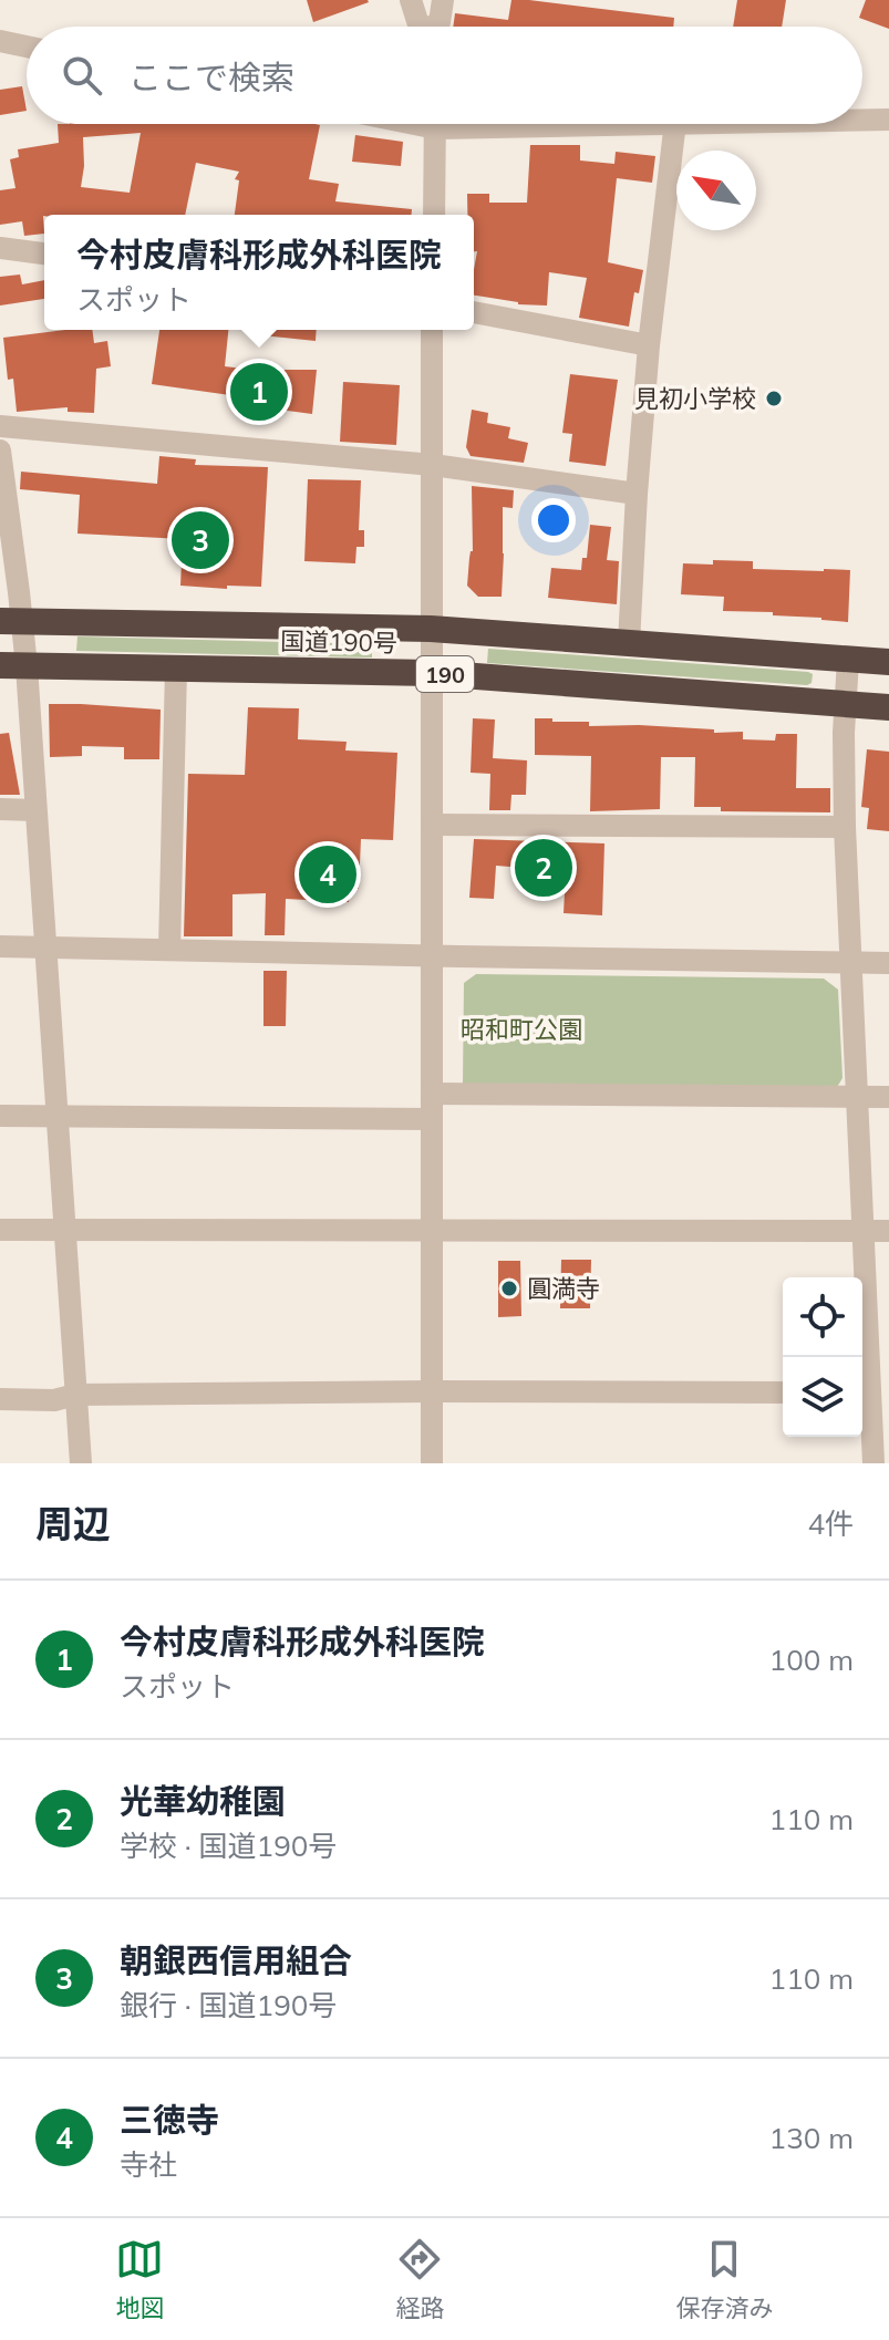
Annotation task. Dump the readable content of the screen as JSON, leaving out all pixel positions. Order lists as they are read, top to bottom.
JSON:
{
  "streets": {
    "highway": ["国道190号", "190"]
  },
  "parks": ["昭和町公園"],
  "places": ["見初小学校", "圓満寺"],
  "north": "top left",
  "page": {
    "search": "ここで検索",
    "popup": ["今村皮膚科形成外科医院", "スポット"],
    "pins": [
      "1",
      "3",
      "2",
      "4"
    ],
    "heading": ["周辺", "4件"],
    "list": [
      {
        "mark": "1",
        "name": "今村皮膚科形成外科医院",
        "note": "スポット",
        "value": "100 m"
      },
      {
        "mark": "2",
        "name": "光華幼稚園",
        "note": "学校 · 国道190号",
        "value": "110 m"
      },
      {
        "mark": "3",
        "name": "朝銀西信用組合",
        "note": "銀行 · 国道190号",
        "value": "110 m"
      },
      {
        "mark": "4",
        "name": "三徳寺",
        "note": "寺社",
        "value": "130 m"
      }
    ],
    "nav": ["地図", "経路", "保存済み"]
  }
}
